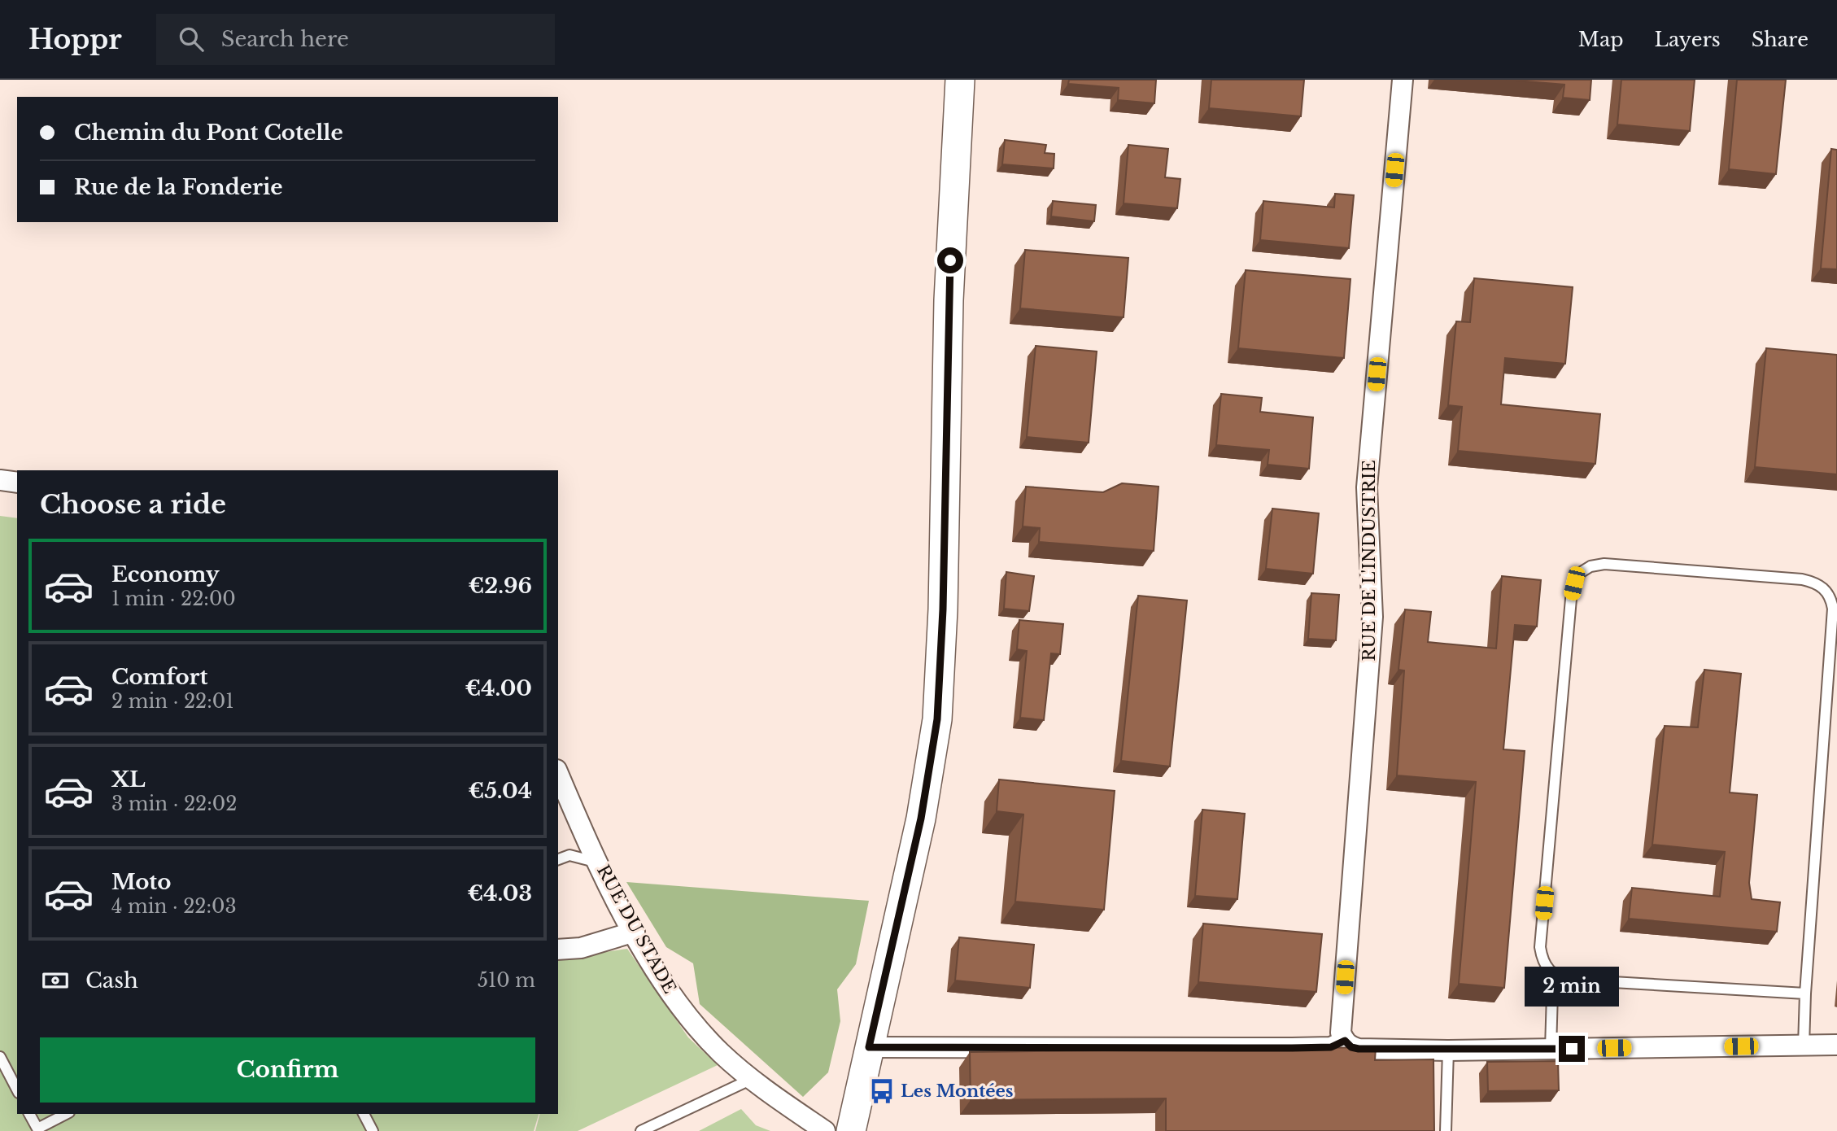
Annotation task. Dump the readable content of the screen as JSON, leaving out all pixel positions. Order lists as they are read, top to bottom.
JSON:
{
  "streets": {
    "street": ["RUE DE L'INDUSTRIE", "RUE DU STADE"]
  },
  "places": {
    "bus stop": ["Les Montées"]
  },
  "page": {
    "header": "Hoppr",
    "search": "Search here",
    "nav": ["Map", "Layers", "Share"],
    "banner": ["Chemin du Pont Cotelle", "Rue de la Fonderie"],
    "heading": "Choose a ride",
    "list": [
      {
        "name": "Economy",
        "note": "1 min · 22:00",
        "value": "€2.96"
      },
      {
        "name": "Comfort",
        "note": "2 min · 22:01",
        "value": "€4.00"
      },
      {
        "name": "XL",
        "note": "3 min · 22:02",
        "value": "€5.04"
      },
      {
        "name": "Moto",
        "note": "4 min · 22:03",
        "value": "€4.03"
      }
    ],
    "pay": ["Cash", "510 m"],
    "bubble": "2 min",
    "buttons": "Confirm"
  }
}
